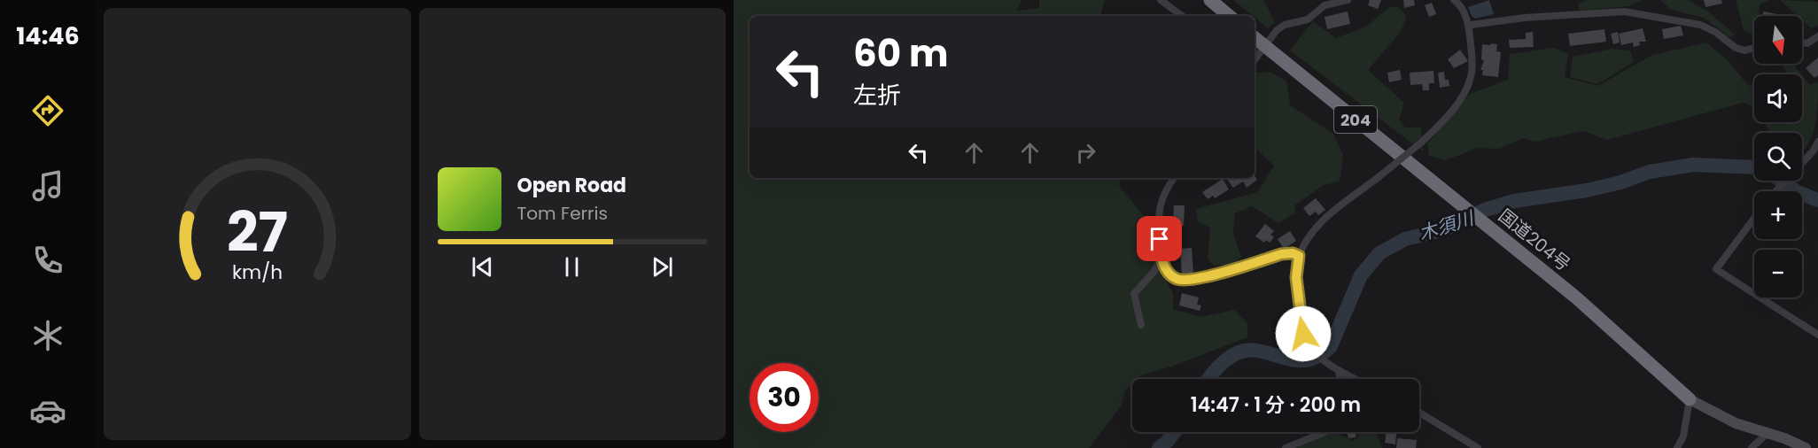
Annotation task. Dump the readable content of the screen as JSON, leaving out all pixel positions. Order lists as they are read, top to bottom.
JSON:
{
  "streets": {
    "highway": ["204", "国道204号"]
  },
  "water": ["木須川"],
  "north": "bottom",
  "page": {
    "tabs": "14:46",
    "map_buttons": ["+", "−"],
    "turn": ["60 m", "左折"],
    "song": ["Open Road", "Tom Ferris"],
    "limit": "30",
    "trip": "14:47 · 1 分 · 200 m",
    "gauge": ["27", "km/h"]
  }
}
